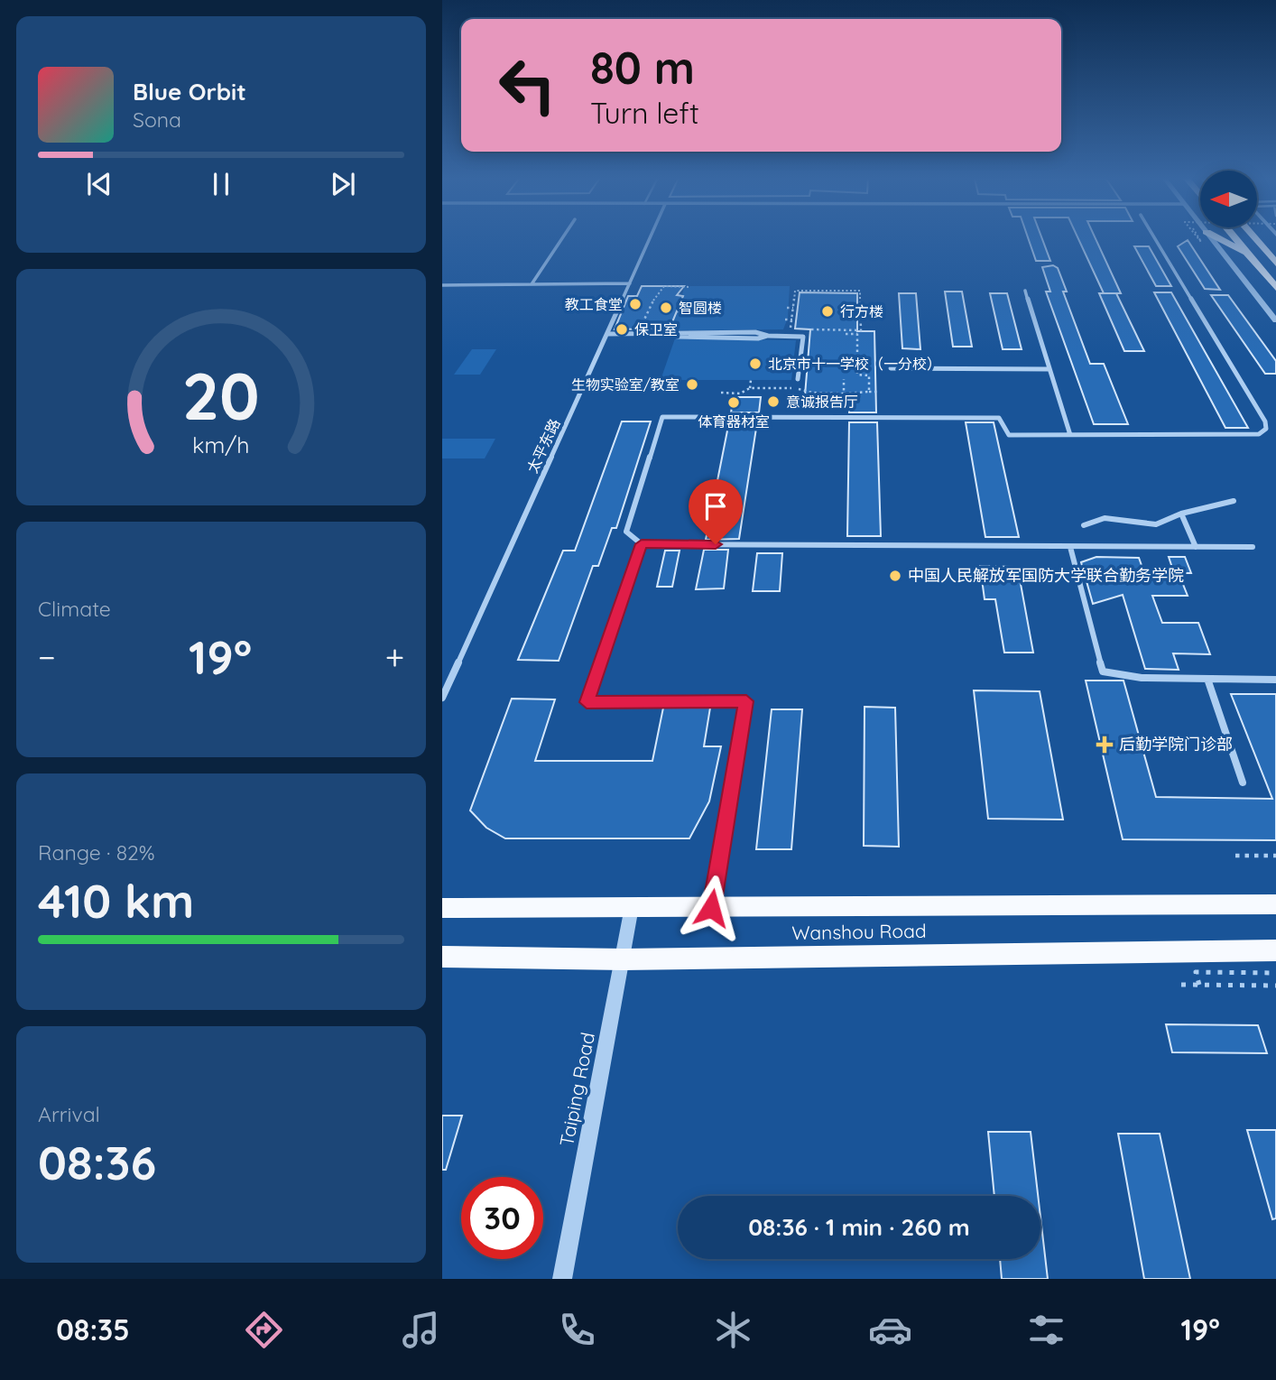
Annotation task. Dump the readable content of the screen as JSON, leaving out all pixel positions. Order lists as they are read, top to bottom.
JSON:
{
  "streets": {
    "main road": ["Wanshou Road"],
    "street": ["太平东路", "Taiping Road"]
  },
  "crossings": [
    ["Wanshou Road", "Taiping Road"]
  ],
  "places": {
    "other": [
      "教工食堂",
      "智圆楼",
      "行方楼",
      "保卫室",
      "北京市十一学校（一分校）",
      "生物实验室/教室",
      "意诚报告厅",
      "体育器材室",
      "中国人民解放军国防大学联合勤务学院"
    ],
    "health": ["后勤学院门诊部"]
  },
  "north": "left",
  "page": {
    "turn": ["80 m", "Turn left"],
    "song": ["Blue Orbit", "Sona"],
    "tile": [
      "Climate",
      ["Range · 82%", "410 km"],
      ["Arrival", "08:36"]
    ],
    "heat": ["−", "19°", "+"],
    "limit": "30",
    "trip": "08:36 · 1 min · 260 m",
    "tabs": ["08:35", "19°"],
    "gauge": ["20", "km/h"]
  }
}
